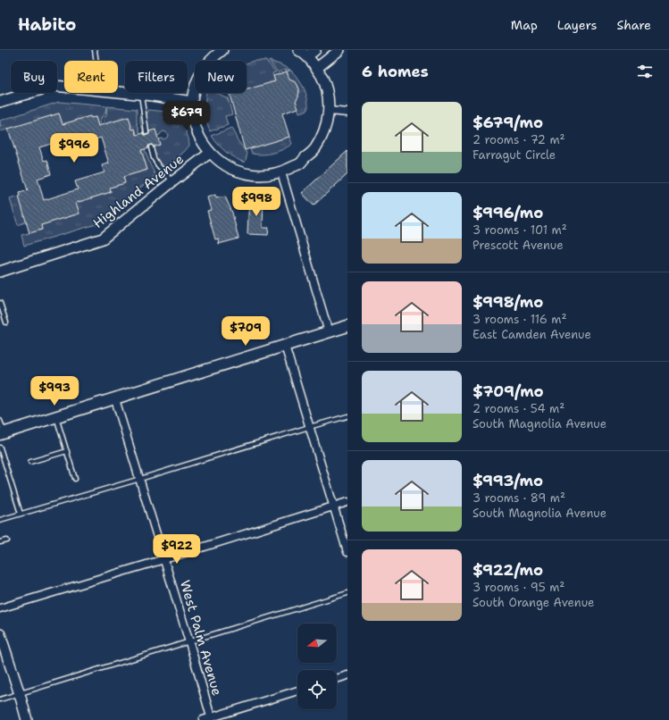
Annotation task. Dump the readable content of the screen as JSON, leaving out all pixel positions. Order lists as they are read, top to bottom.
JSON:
{
  "streets": {
    "street": ["Highland Avenue", "West Palm Avenue"]
  },
  "north": "left",
  "page": {
    "header": "Habito",
    "nav": ["Map", "Layers", "Share"],
    "heading": "6 homes",
    "chip": [
      "Buy",
      "Rent",
      "Filters",
      "New"
    ],
    "list": [
      {
        "name": "$679/mo",
        "note": "2 rooms · 72 m² · Farragut Circle"
      },
      {
        "name": "$996/mo",
        "note": "3 rooms · 101 m² · Prescott Avenue"
      },
      {
        "name": "$998/mo",
        "note": "3 rooms · 116 m² · East Camden Avenue"
      },
      {
        "name": "$709/mo",
        "note": "2 rooms · 54 m² · South Magnolia Avenue"
      },
      {
        "name": "$993/mo",
        "note": "3 rooms · 89 m² · South Magnolia Avenue"
      },
      {
        "name": "$922/mo",
        "note": "3 rooms · 95 m² · South Orange Avenue"
      }
    ],
    "price": [
      "$679",
      "$996",
      "$998",
      "$709",
      "$993",
      "$922"
    ]
  }
}
